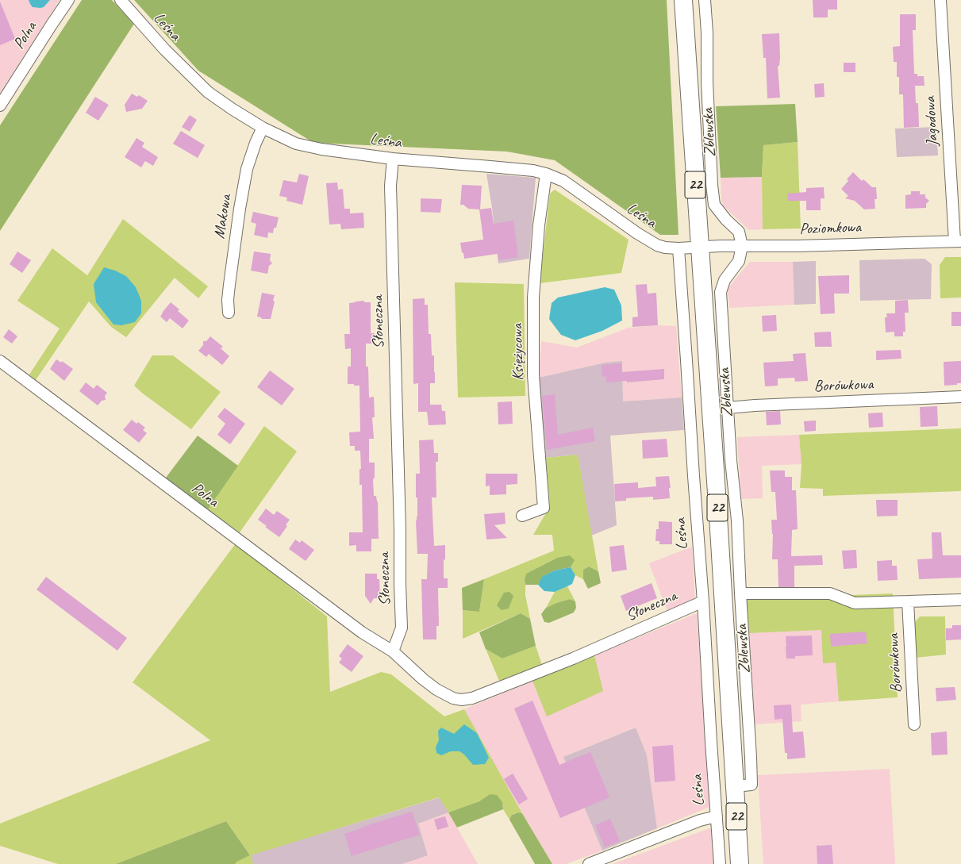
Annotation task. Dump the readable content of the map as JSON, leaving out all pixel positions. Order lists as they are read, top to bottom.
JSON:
{
  "streets": {
    "main road": ["Zblewska", "22"],
    "street": [
      "Leśna",
      "Polna",
      "Jagodowa",
      "Makowa",
      "Poziomkowa",
      "Słoneczna",
      "Księżycowa",
      "Borówkowa"
    ]
  },
  "crossings": [
    ["Leśna", "Zblewska"],
    ["Leśna", "Makowa"],
    ["Leśna", "Poziomkowa"],
    ["Leśna", "Słoneczna"],
    ["Leśna", "Księżycowa"],
    ["Polna", "Słoneczna"],
    ["Jagodowa", "Poziomkowa"],
    ["Zblewska", "Poziomkowa"],
    ["Zblewska", "Borówkowa"]
  ]
}
